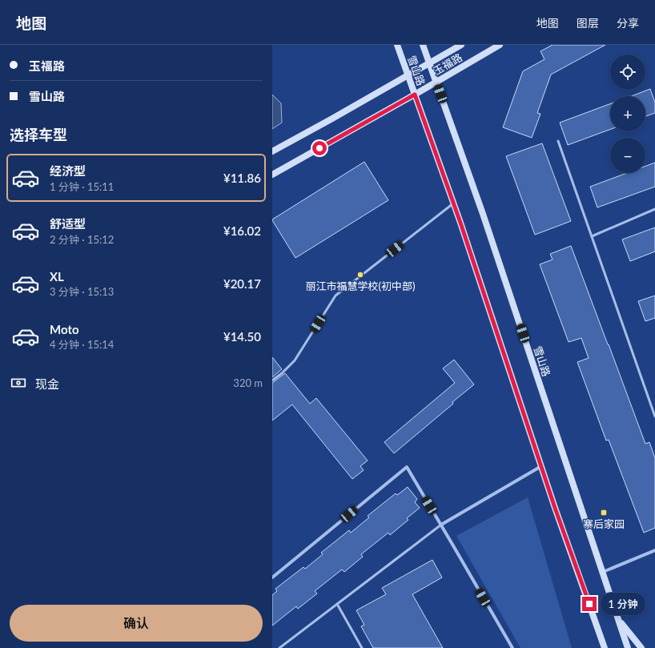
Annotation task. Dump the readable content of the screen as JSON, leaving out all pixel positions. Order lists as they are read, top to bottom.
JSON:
{
  "streets": {
    "main road": ["玉福路", "雪山路"]
  },
  "crossings": [
    ["玉福路", "雪山路"]
  ],
  "places": {
    "other": ["丽江市福慧学校(初中部)"],
    "transit": ["寨后家园"]
  },
  "page": {
    "header": "地图",
    "nav": ["地图", "图层", "分享"],
    "banner": ["玉福路", "雪山路"],
    "map_buttons": ["+", "−"],
    "heading": "选择车型",
    "list": [
      {
        "name": "经济型",
        "note": "1 分钟 · 15:11",
        "value": "¥11.86"
      },
      {
        "name": "舒适型",
        "note": "2 分钟 · 15:12",
        "value": "¥16.02"
      },
      {
        "name": "XL",
        "note": "3 分钟 · 15:13",
        "value": "¥20.17"
      },
      {
        "name": "Moto",
        "note": "4 分钟 · 15:14",
        "value": "¥14.50"
      }
    ],
    "pay": ["现金", "320 m"],
    "bubble": "1 分钟",
    "buttons": "确认"
  }
}
